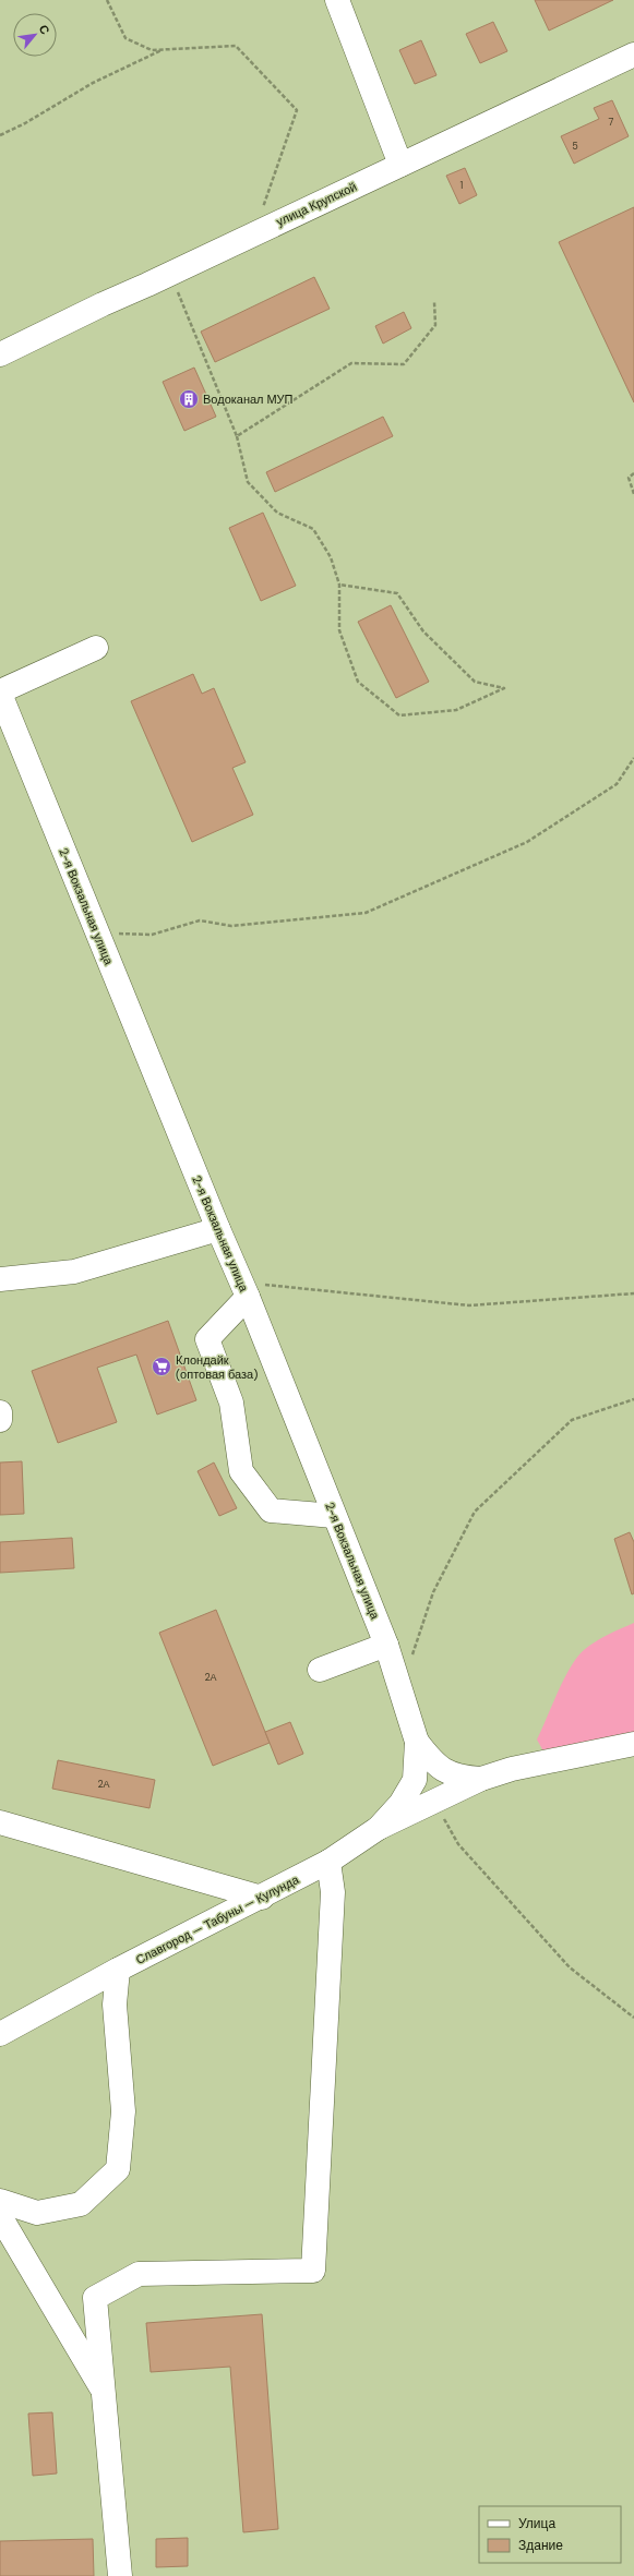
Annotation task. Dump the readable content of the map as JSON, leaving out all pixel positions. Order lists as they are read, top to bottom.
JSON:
{
  "streets": {
    "main road": ["улица Крупской", "2-я Вокзальная улица", "Славгород — Табуны — Кулунда"]
  },
  "crossings": [
    ["2-я Вокзальная улица", "Славгород — Табуны — Кулунда"]
  ],
  "places": {
    "building": ["Водоканал МУП"],
    "supermarket": ["Клондайк (оптовая база)"]
  },
  "house_numbers": [
    "7",
    "5",
    "1",
    "2А",
    "2А"
  ],
  "legend": ["Улица", "Здание"],
  "north": "top right"
}
